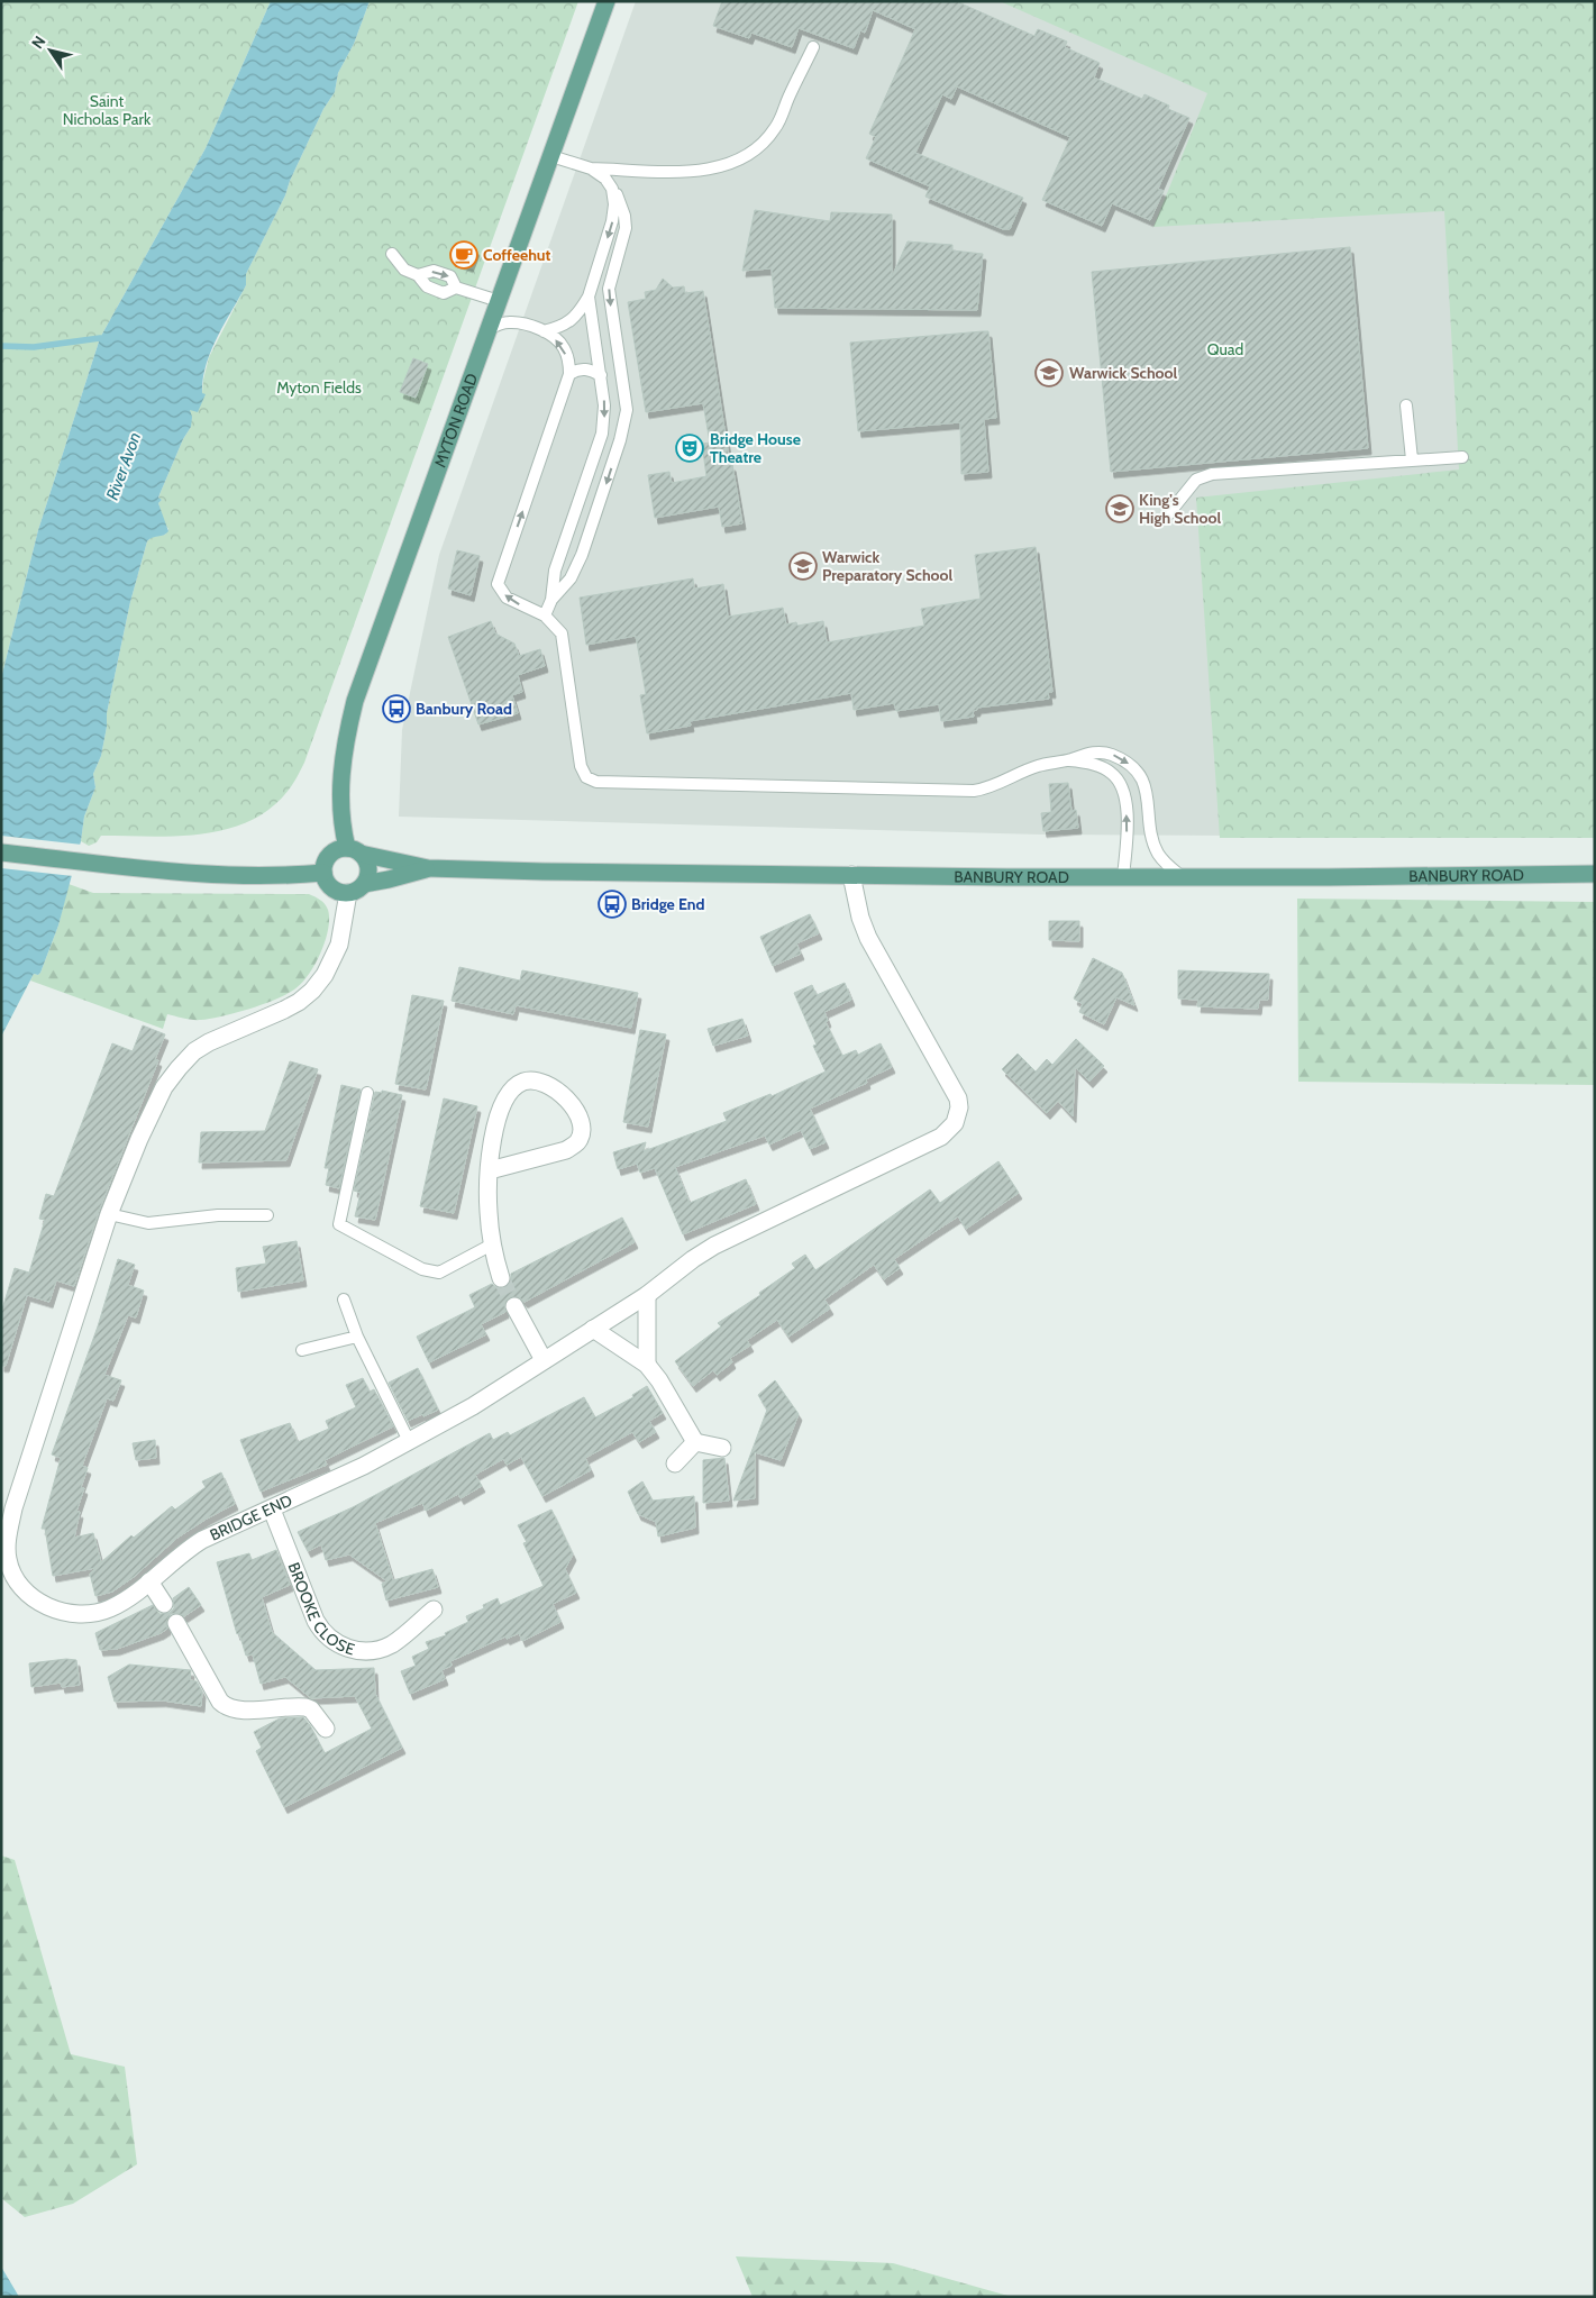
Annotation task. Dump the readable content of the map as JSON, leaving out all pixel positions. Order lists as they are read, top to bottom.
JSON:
{
  "streets": {
    "main road": ["MYTON ROAD", "BANBURY ROAD"],
    "street": ["BRIDGE END", "BROOKE CLOSE"]
  },
  "crossings": [
    ["MYTON ROAD", "BANBURY ROAD"],
    ["MYTON ROAD", "BRIDGE END"],
    ["BANBURY ROAD", "BRIDGE END"],
    ["BRIDGE END", "BROOKE CLOSE"]
  ],
  "water": ["River Avon"],
  "parks": ["Saint Nicholas Park", "Quad", "Myton Fields"],
  "places": {
    "cafe": ["Coffeehut"],
    "school or university": ["Warwick School", "King's High School", "Warwick Preparatory School"],
    "theatre": ["Bridge House Theatre"],
    "bus stop": ["Banbury Road", "Bridge End"]
  },
  "north": "top left"
}
